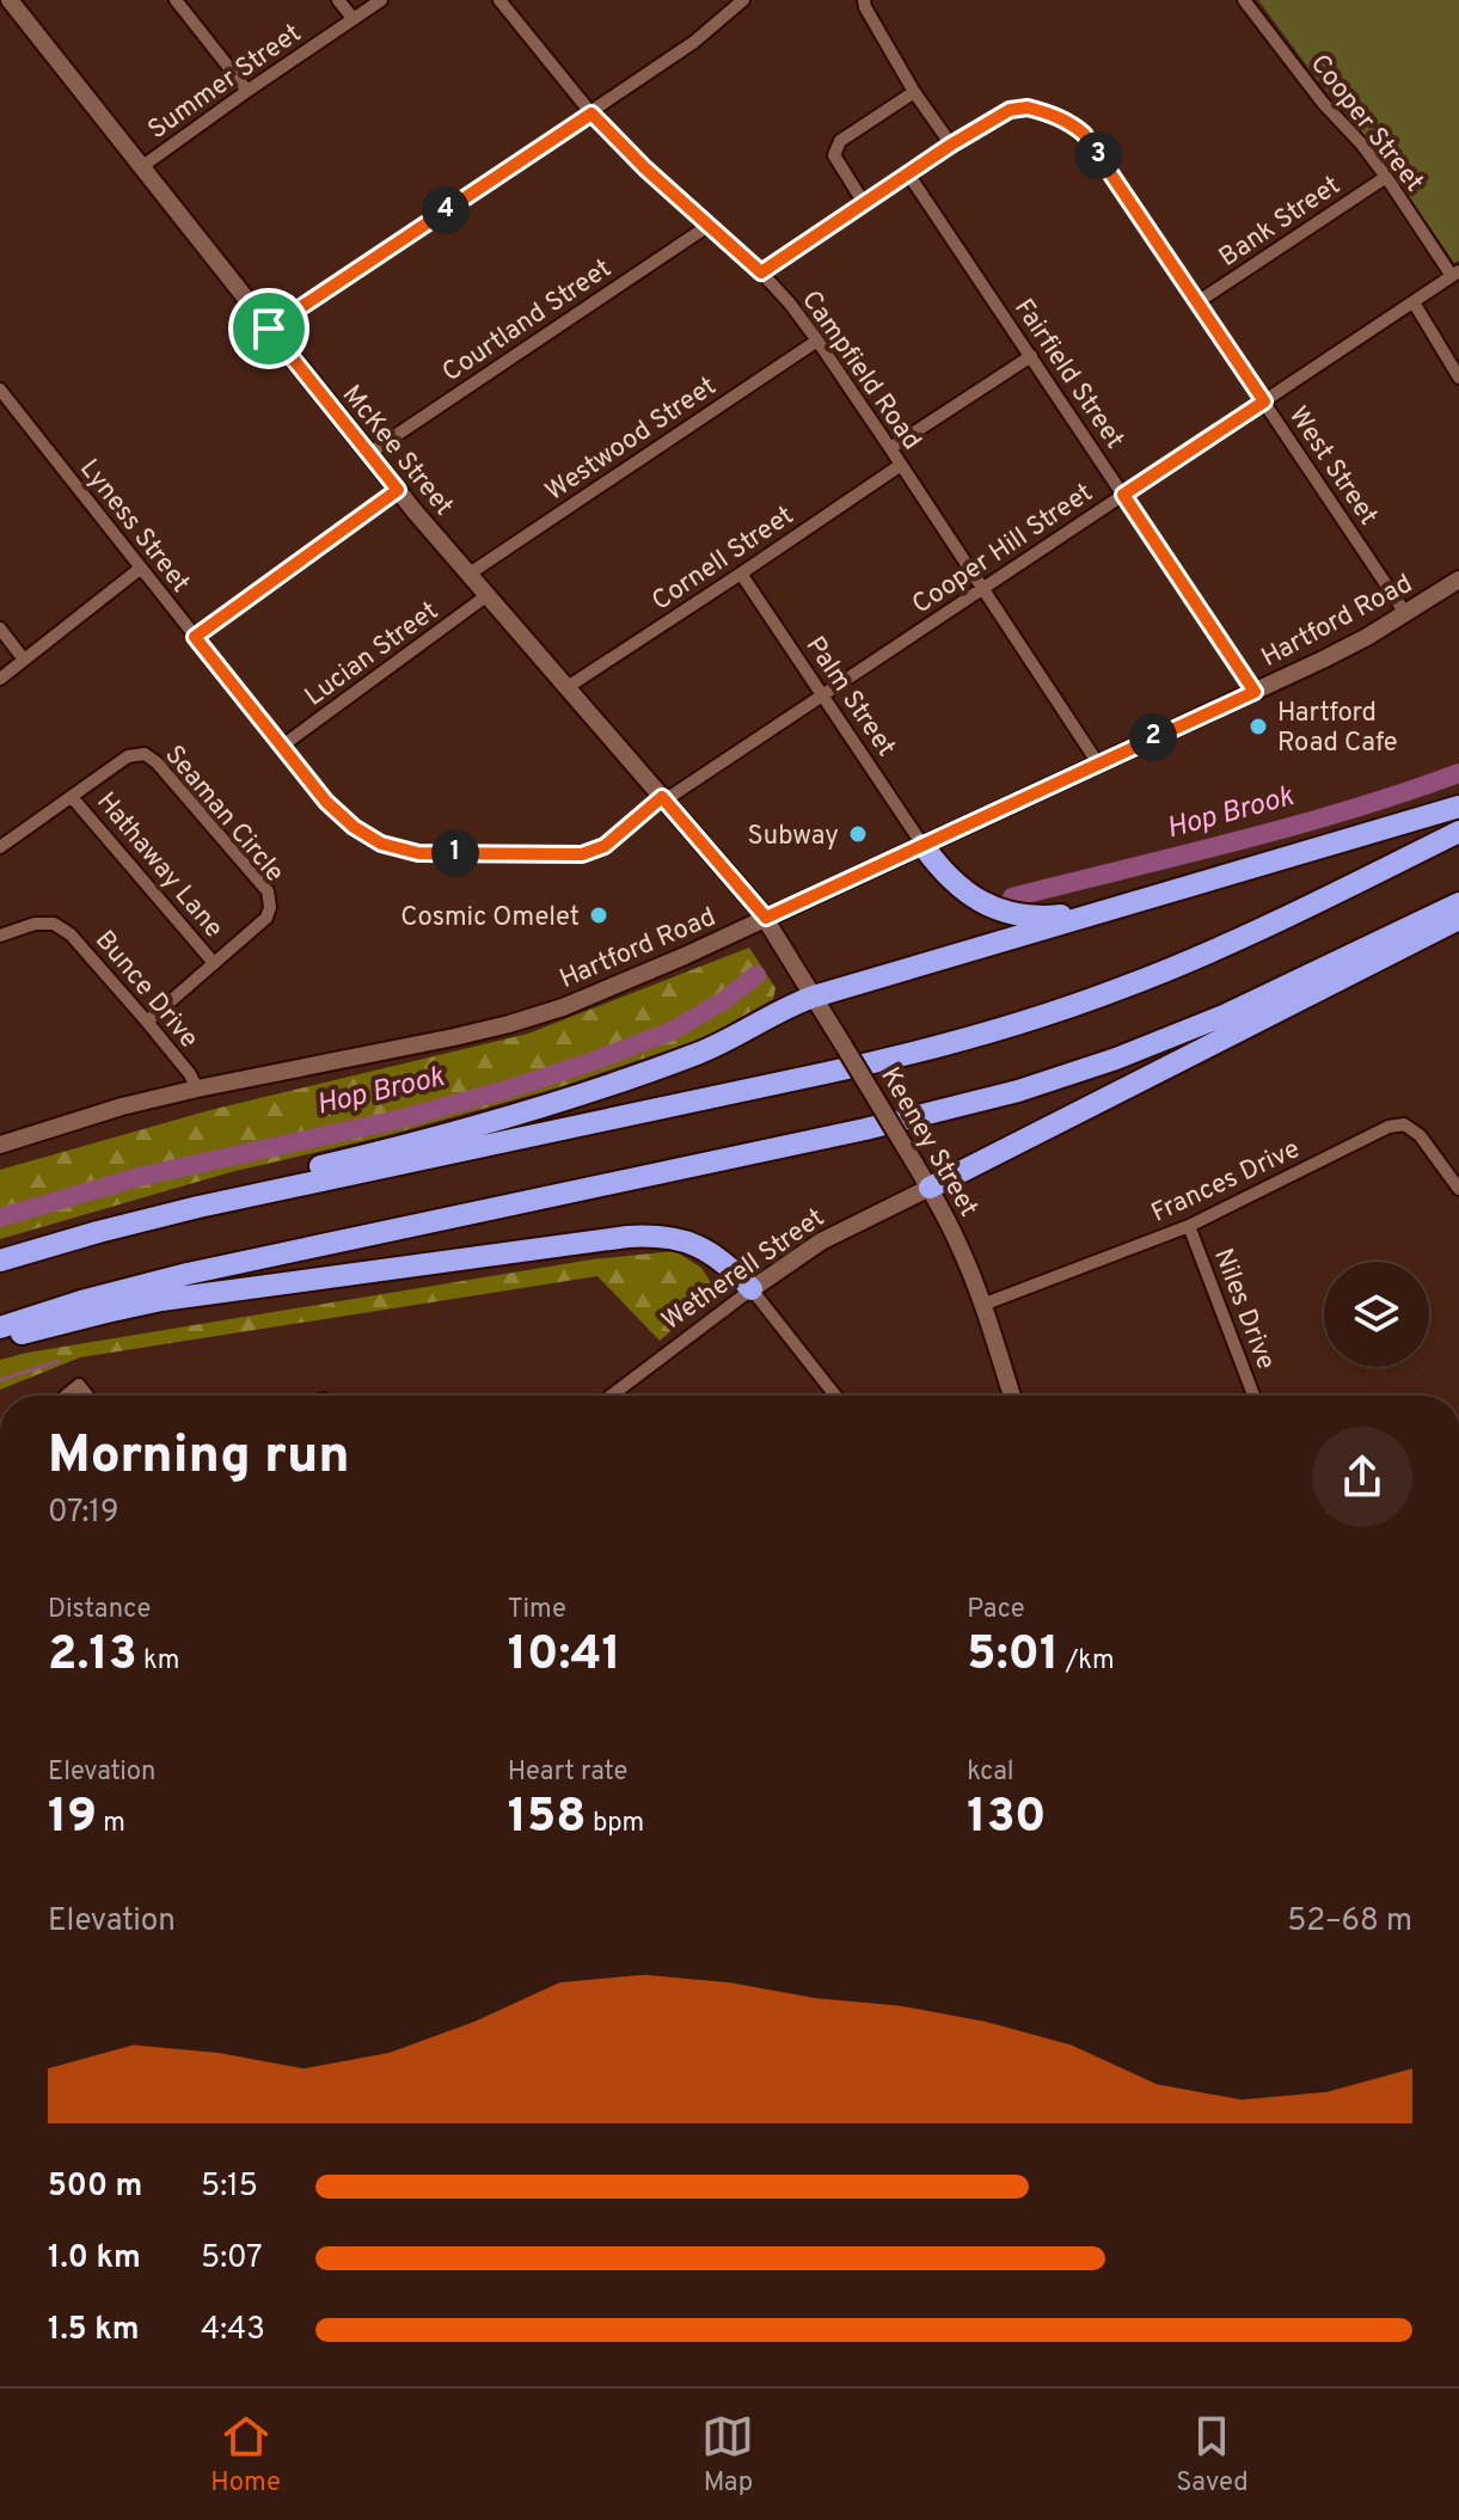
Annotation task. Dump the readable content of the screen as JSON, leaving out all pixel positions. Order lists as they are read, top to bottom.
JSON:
{
  "streets": {
    "main road": [
      "McKee Street",
      "Hartford Road",
      "Keeney Street",
      "Wetherell Street"
    ],
    "street": [
      "Summer Street",
      "Cooper Street",
      "Bank Street",
      "Courtland Street",
      "Campfield Road",
      "Fairfield Street",
      "Westwood Street",
      "West Street",
      "Lyness Street",
      "Cooper Hill Street",
      "Cornell Street",
      "Lucian Street",
      "Palm Street",
      "Seaman Circle",
      "Hathaway Lane",
      "Bunce Drive",
      "Frances Drive",
      "Niles Drive"
    ]
  },
  "crossings": [
    ["Summer Street", "McKee Street"],
    ["Cooper Street", "Bank Street"],
    ["Cooper Street", "Cooper Hill Street"],
    ["Bank Street", "West Street"],
    ["Courtland Street", "Campfield Road"],
    ["Courtland Street", "McKee Street"],
    ["Campfield Road", "Westwood Street"],
    ["Campfield Road", "West Street"],
    ["Campfield Road", "Cooper Hill Street"],
    ["Campfield Road", "Cornell Street"],
    ["Campfield Road", "Hartford Road"],
    ["Fairfield Street", "West Street"],
    ["Fairfield Street", "Cooper Hill Street"],
    ["Fairfield Street", "Hartford Road"],
    ["Westwood Street", "McKee Street"],
    ["McKee Street", "Lyness Street"],
    ["McKee Street", "Cooper Hill Street"],
    ["McKee Street", "Cornell Street"],
    ["McKee Street", "Hartford Road"],
    ["McKee Street", "Lucian Street"],
    ["McKee Street", "Keeney Street"],
    ["West Street", "Cooper Hill Street"],
    ["West Street", "Hartford Road"],
    ["Lyness Street", "Cooper Hill Street"],
    ["Lyness Street", "Lucian Street"],
    ["Cooper Hill Street", "Palm Street"],
    ["Cornell Street", "Palm Street"],
    ["Hartford Road", "Palm Street"],
    ["Hartford Road", "Bunce Drive"],
    ["Hartford Road", "Keeney Street"],
    ["Seaman Circle", "Hathaway Lane"],
    ["Seaman Circle", "Bunce Drive"],
    ["Keeney Street", "Frances Drive"],
    ["Keeney Street", "Wetherell Street"],
    ["Frances Drive", "Niles Drive"]
  ],
  "water": ["Hop Brook"],
  "places": ["Hartford Road Cafe", "Subway", "Cosmic Omelet"],
  "page": {
    "pins": [
      "3",
      "4",
      "2",
      "1"
    ],
    "heading": ["Morning run", "07:19"],
    "stats": [
      ["Distance", "2.13 km"],
      ["Time", "10:41"],
      ["Pace", "5:01 /km"],
      ["Elevation", "19 m"],
      ["Heart rate", "158 bpm"],
      ["kcal", "130"]
    ],
    "chart": ["Elevation", "52–68 m"],
    "list": [
      {
        "name": "500 m",
        "note": "5:15"
      },
      {
        "name": "1.0 km",
        "note": "5:07"
      },
      {
        "name": "1.5 km",
        "note": "4:43"
      }
    ],
    "tabs": ["Home", "Map", "Saved"]
  }
}
